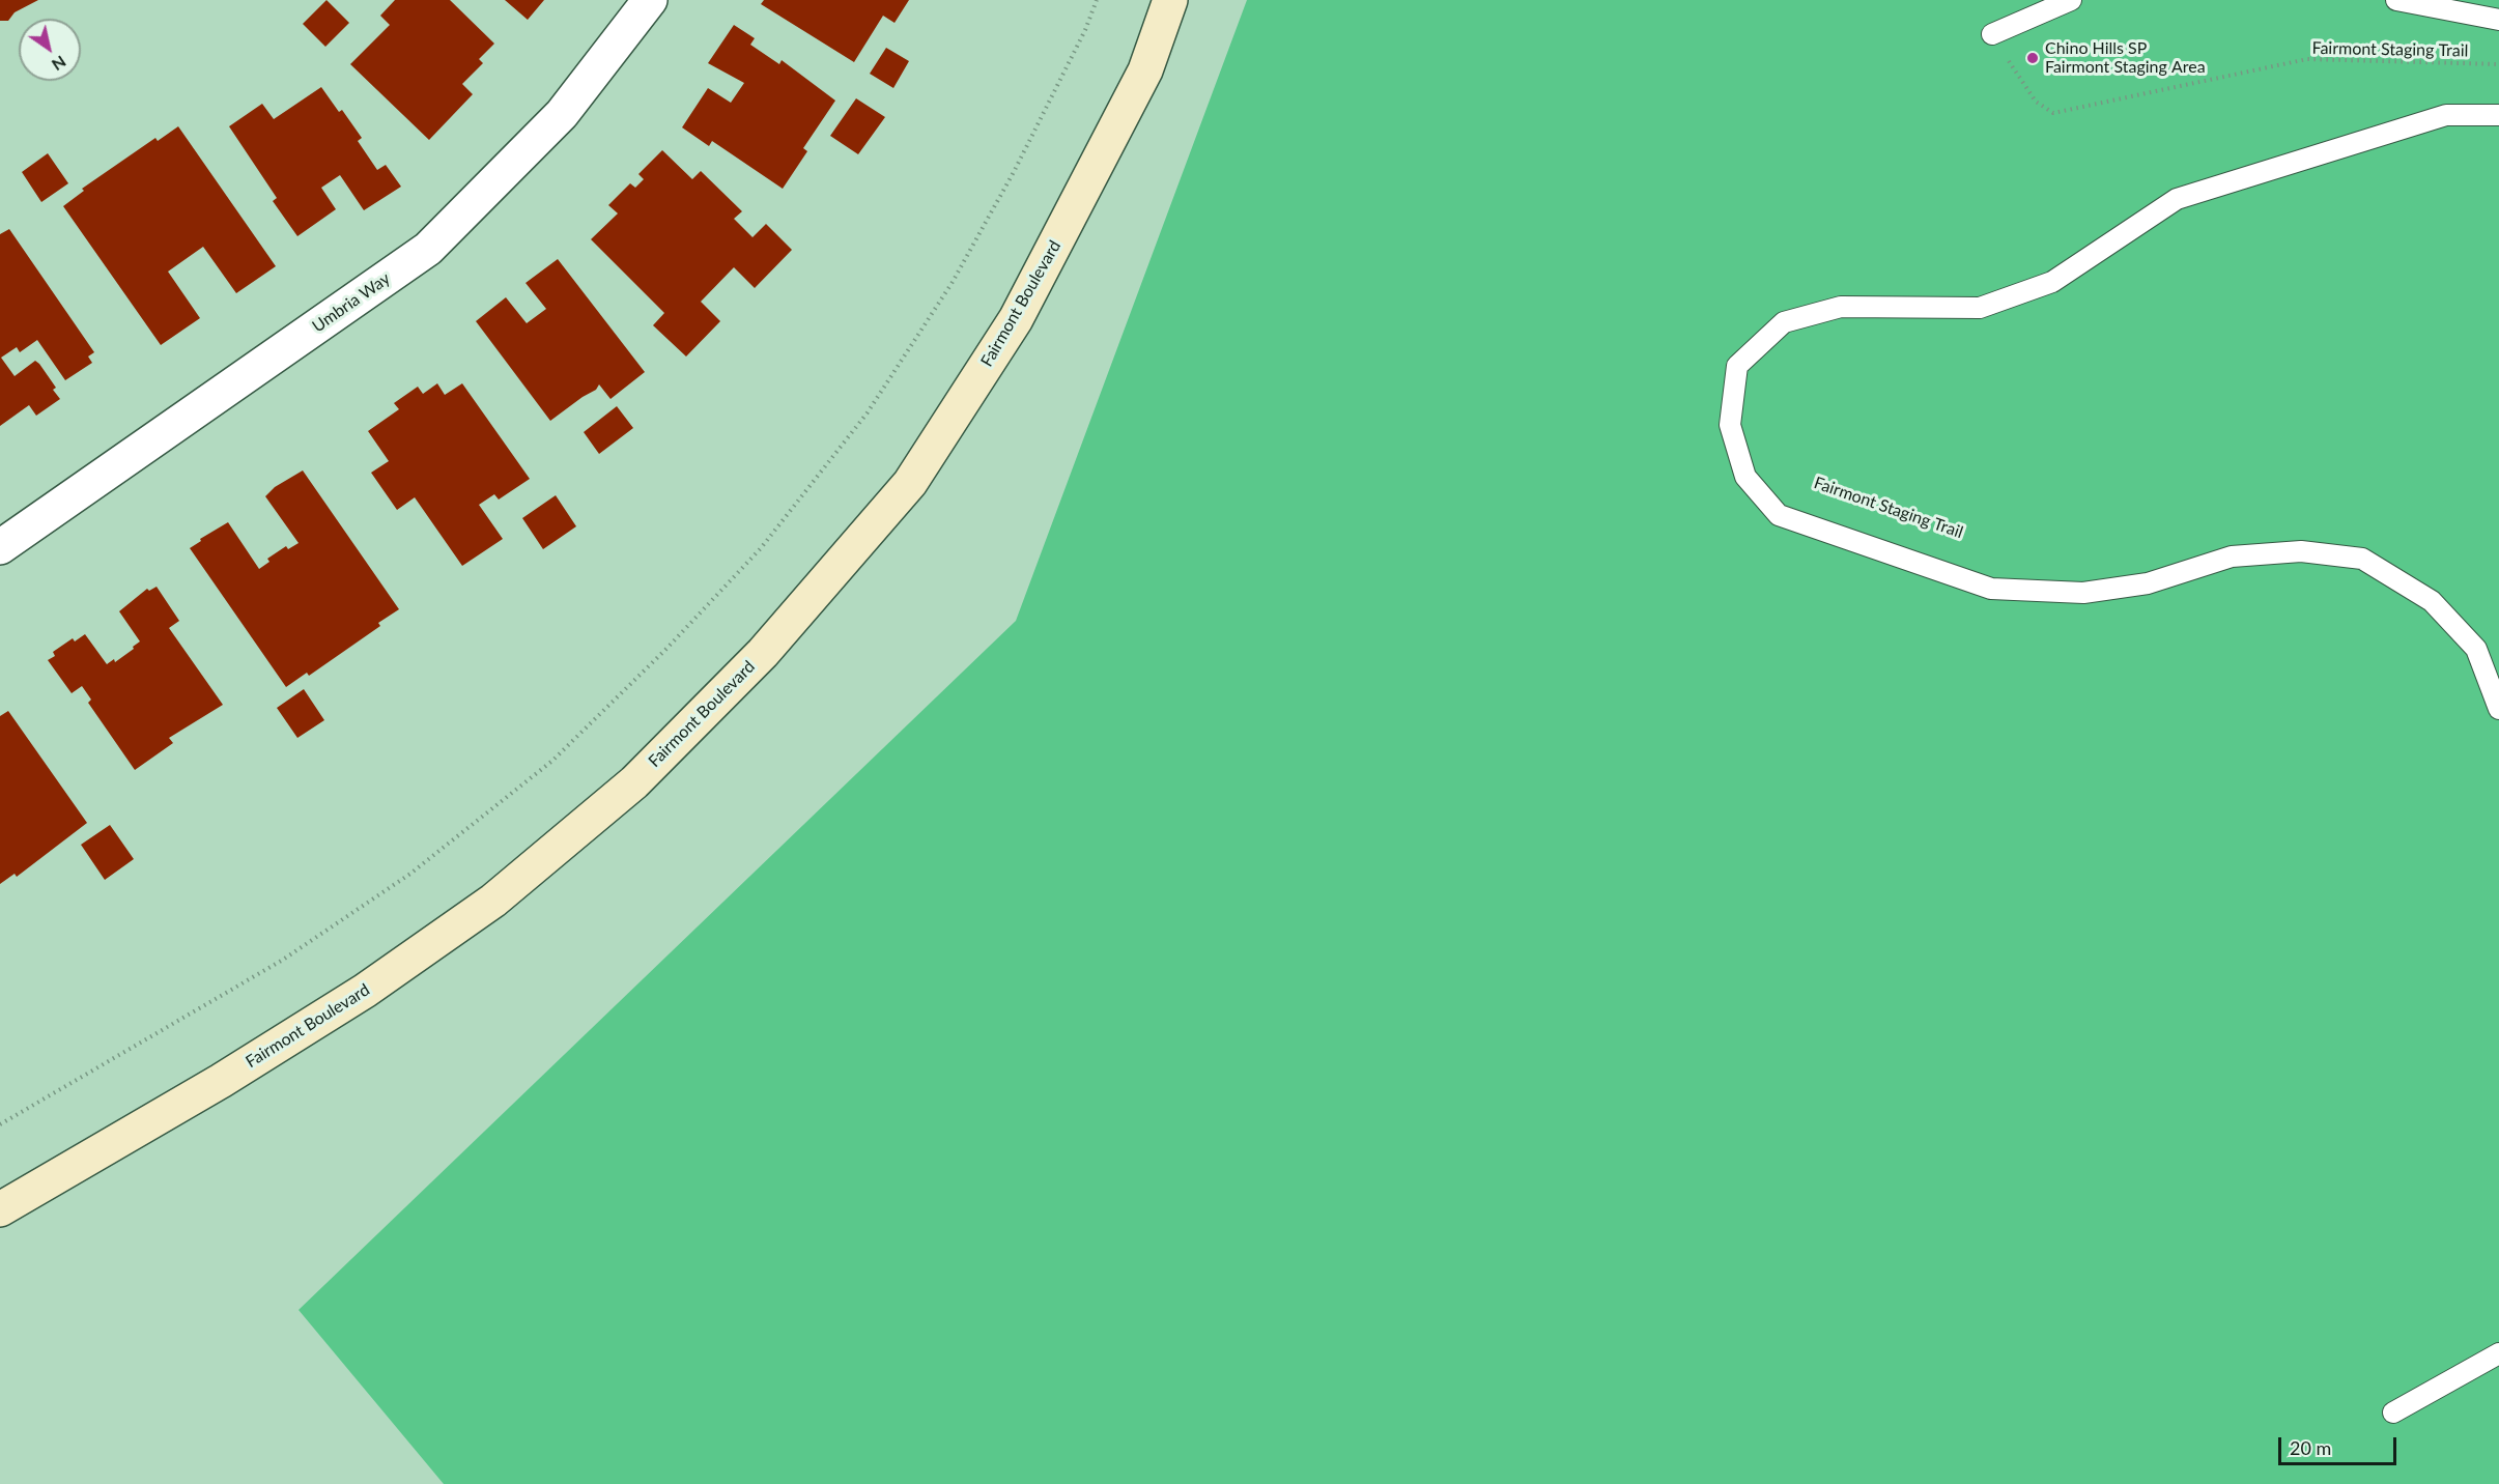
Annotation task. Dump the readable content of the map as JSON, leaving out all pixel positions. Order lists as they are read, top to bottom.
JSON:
{
  "streets": {
    "main road": ["Fairmont Boulevard"],
    "street": ["Umbria Way"],
    "path": ["Fairmont Staging Trail"]
  },
  "places": ["Chino Hills SP Fairmont Staging Area"],
  "scale_bar": "20 m",
  "north": "bottom right"
}
